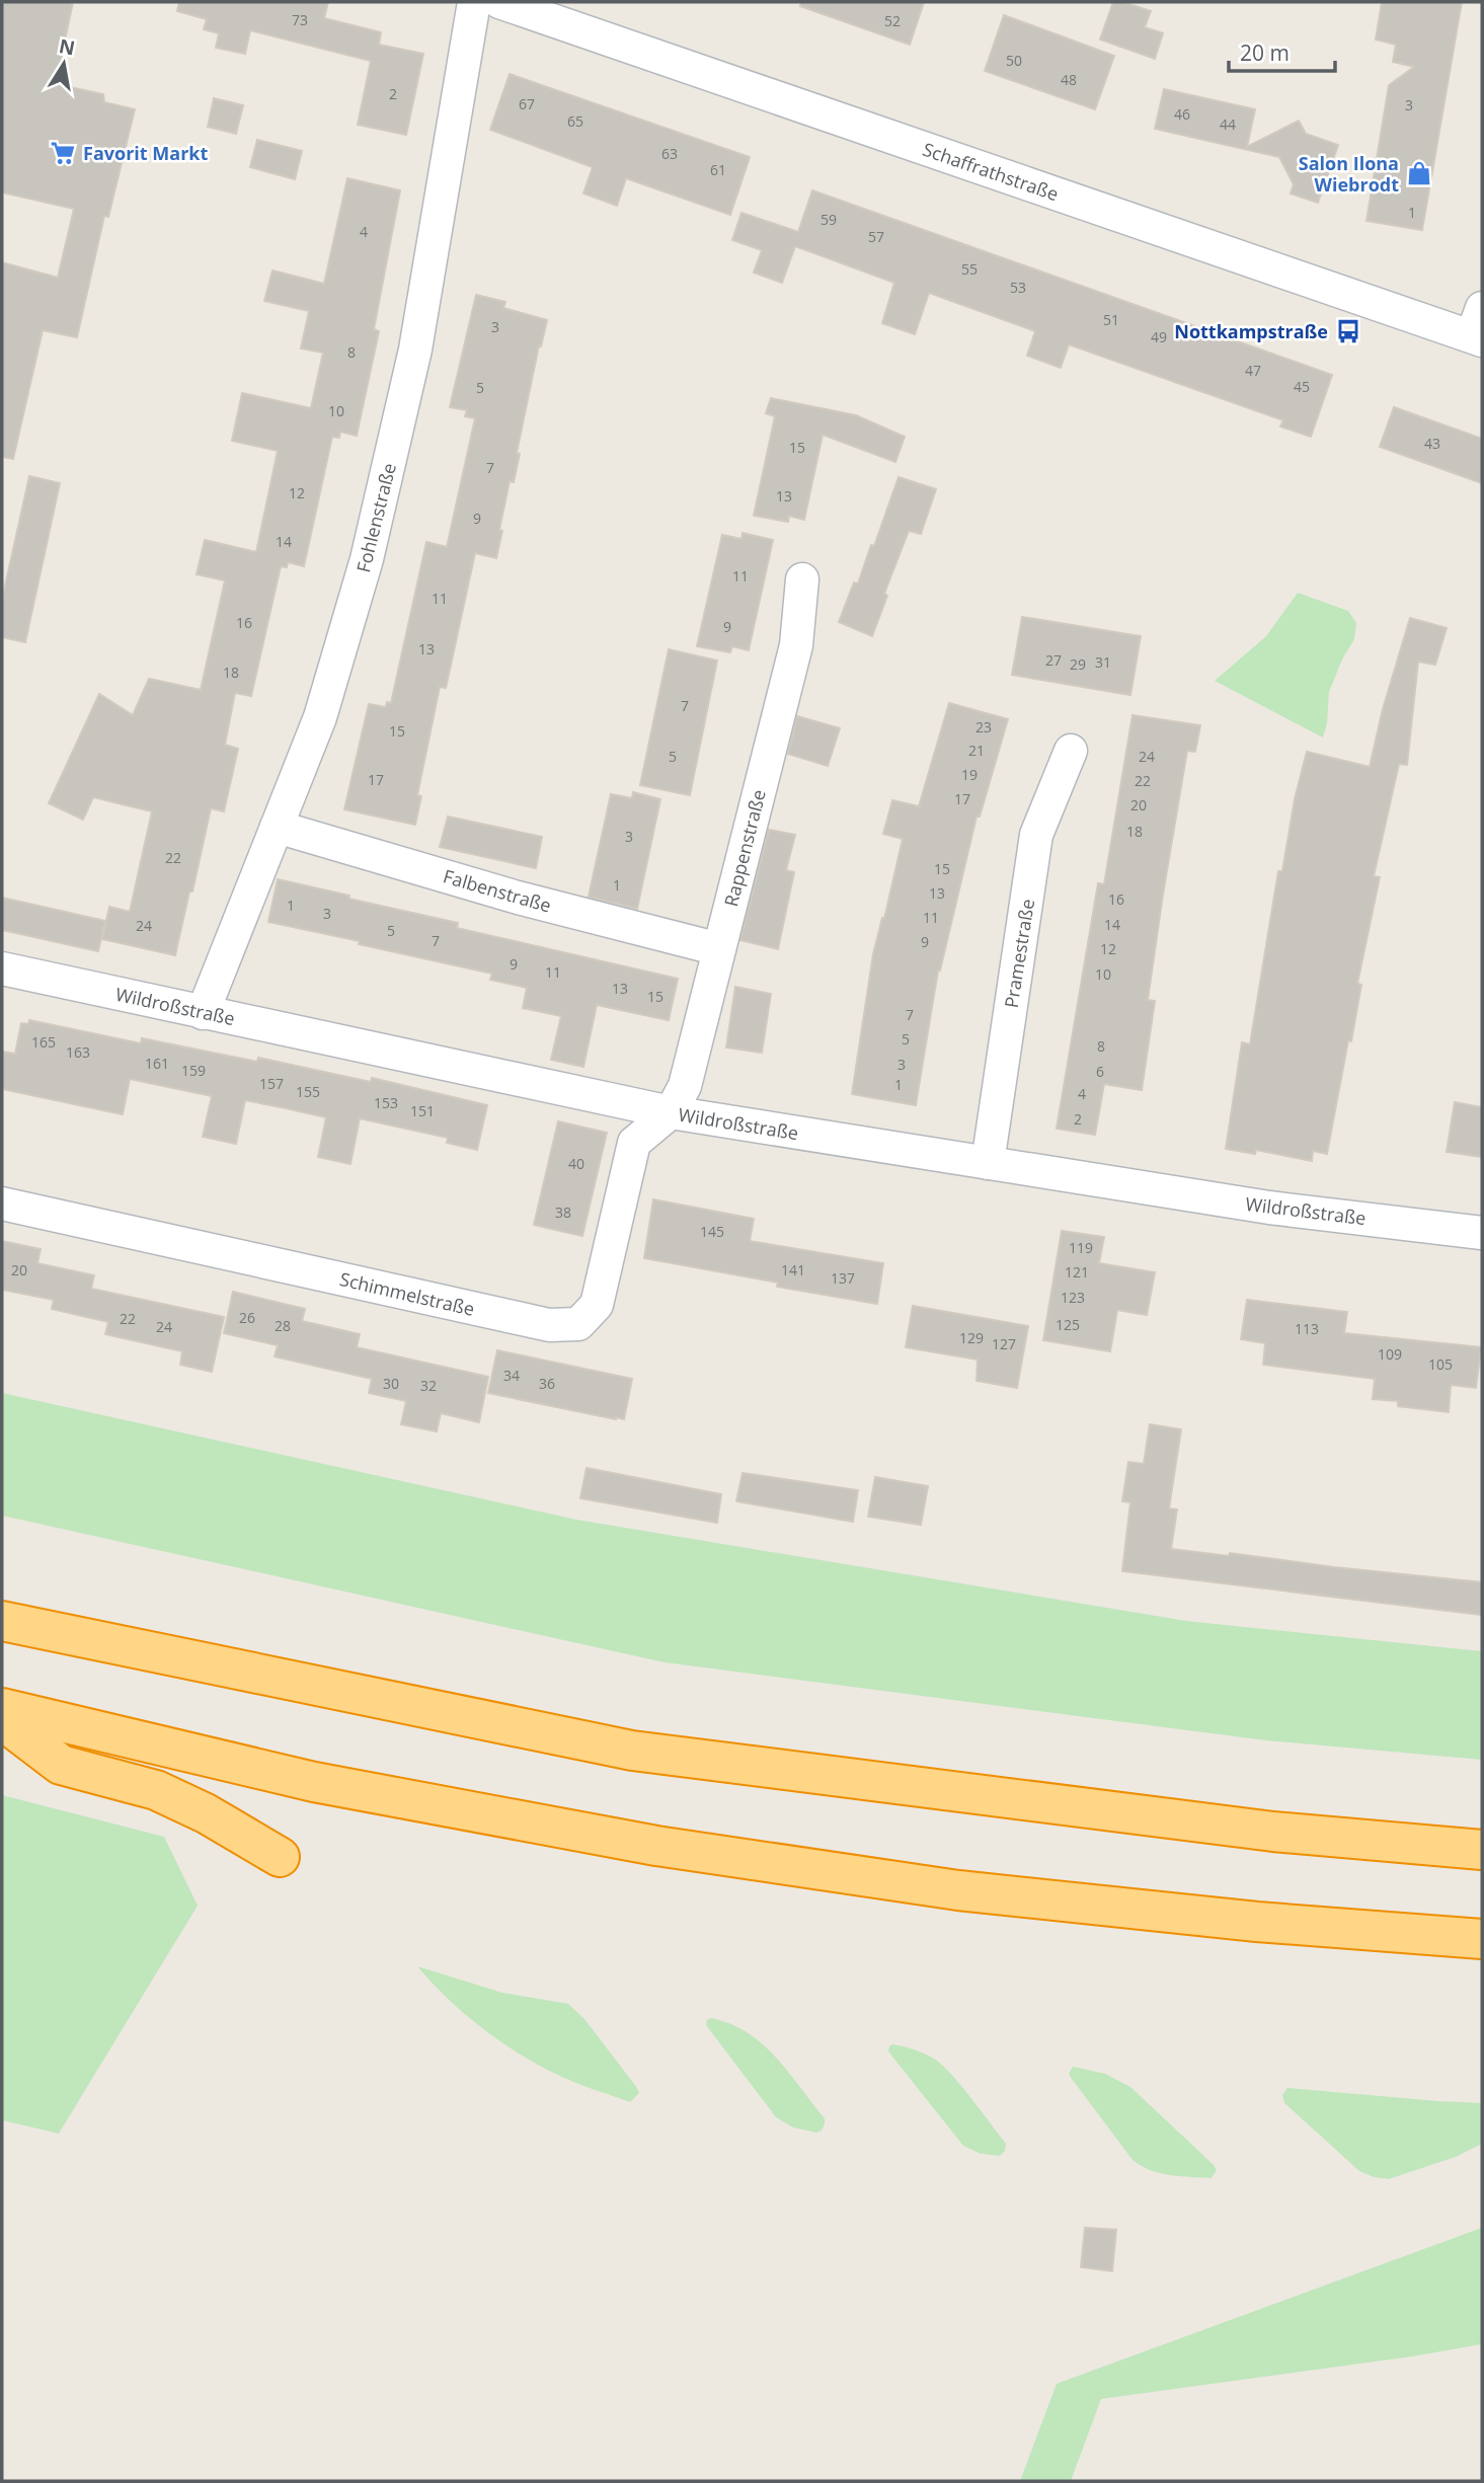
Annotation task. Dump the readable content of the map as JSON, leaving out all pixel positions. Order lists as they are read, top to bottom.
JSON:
{
  "streets": {
    "street": [
      "Schaffrathstraße",
      "Fohlenstraße",
      "Rappenstraße",
      "Falbenstraße",
      "Pramestraße",
      "Wildroßstraße",
      "Schimmelstraße"
    ]
  },
  "crossings": [
    ["Fohlenstraße", "Falbenstraße"],
    ["Fohlenstraße", "Wildroßstraße"],
    ["Rappenstraße", "Falbenstraße"],
    ["Rappenstraße", "Wildroßstraße"],
    ["Rappenstraße", "Schimmelstraße"],
    ["Pramestraße", "Wildroßstraße"],
    ["Wildroßstraße", "Schimmelstraße"]
  ],
  "places": {
    "supermarket": ["Favorit Markt"],
    "shop": ["Salon Ilona Wiebrodt"],
    "bus stop": ["Nottkampstraße"]
  },
  "house_numbers": [
    "73",
    "52",
    "50",
    "48",
    "2",
    "67",
    "3",
    "46",
    "65",
    "44",
    "63",
    "61",
    "1",
    "59",
    "4",
    "57",
    "55",
    "53",
    "51",
    "3",
    "49",
    "8",
    "47",
    "45",
    "5",
    "10",
    "43",
    "15",
    "7",
    "12",
    "13",
    "9",
    "14",
    "11",
    "11",
    "16",
    "9",
    "13",
    "27",
    "31",
    "29",
    "18",
    "7",
    "23",
    "15",
    "21",
    "5",
    "24",
    "19",
    "17",
    "22",
    "17",
    "20",
    "18",
    "3",
    "22",
    "15",
    "1",
    "13",
    "16",
    "1",
    "3",
    "11",
    "14",
    "24",
    "5",
    "7",
    "9",
    "12",
    "9",
    "11",
    "10",
    "13",
    "15",
    "7",
    "5",
    "165",
    "8",
    "163",
    "161",
    "3",
    "159",
    "6",
    "157",
    "1",
    "155",
    "4",
    "153",
    "151",
    "2",
    "40",
    "38",
    "145",
    "119",
    "20",
    "141",
    "121",
    "137",
    "123",
    "26",
    "22",
    "125",
    "28",
    "24",
    "113",
    "129",
    "127",
    "109",
    "105",
    "34",
    "30",
    "36",
    "32"
  ],
  "scale_bar": "20 m",
  "north": "top"
}
